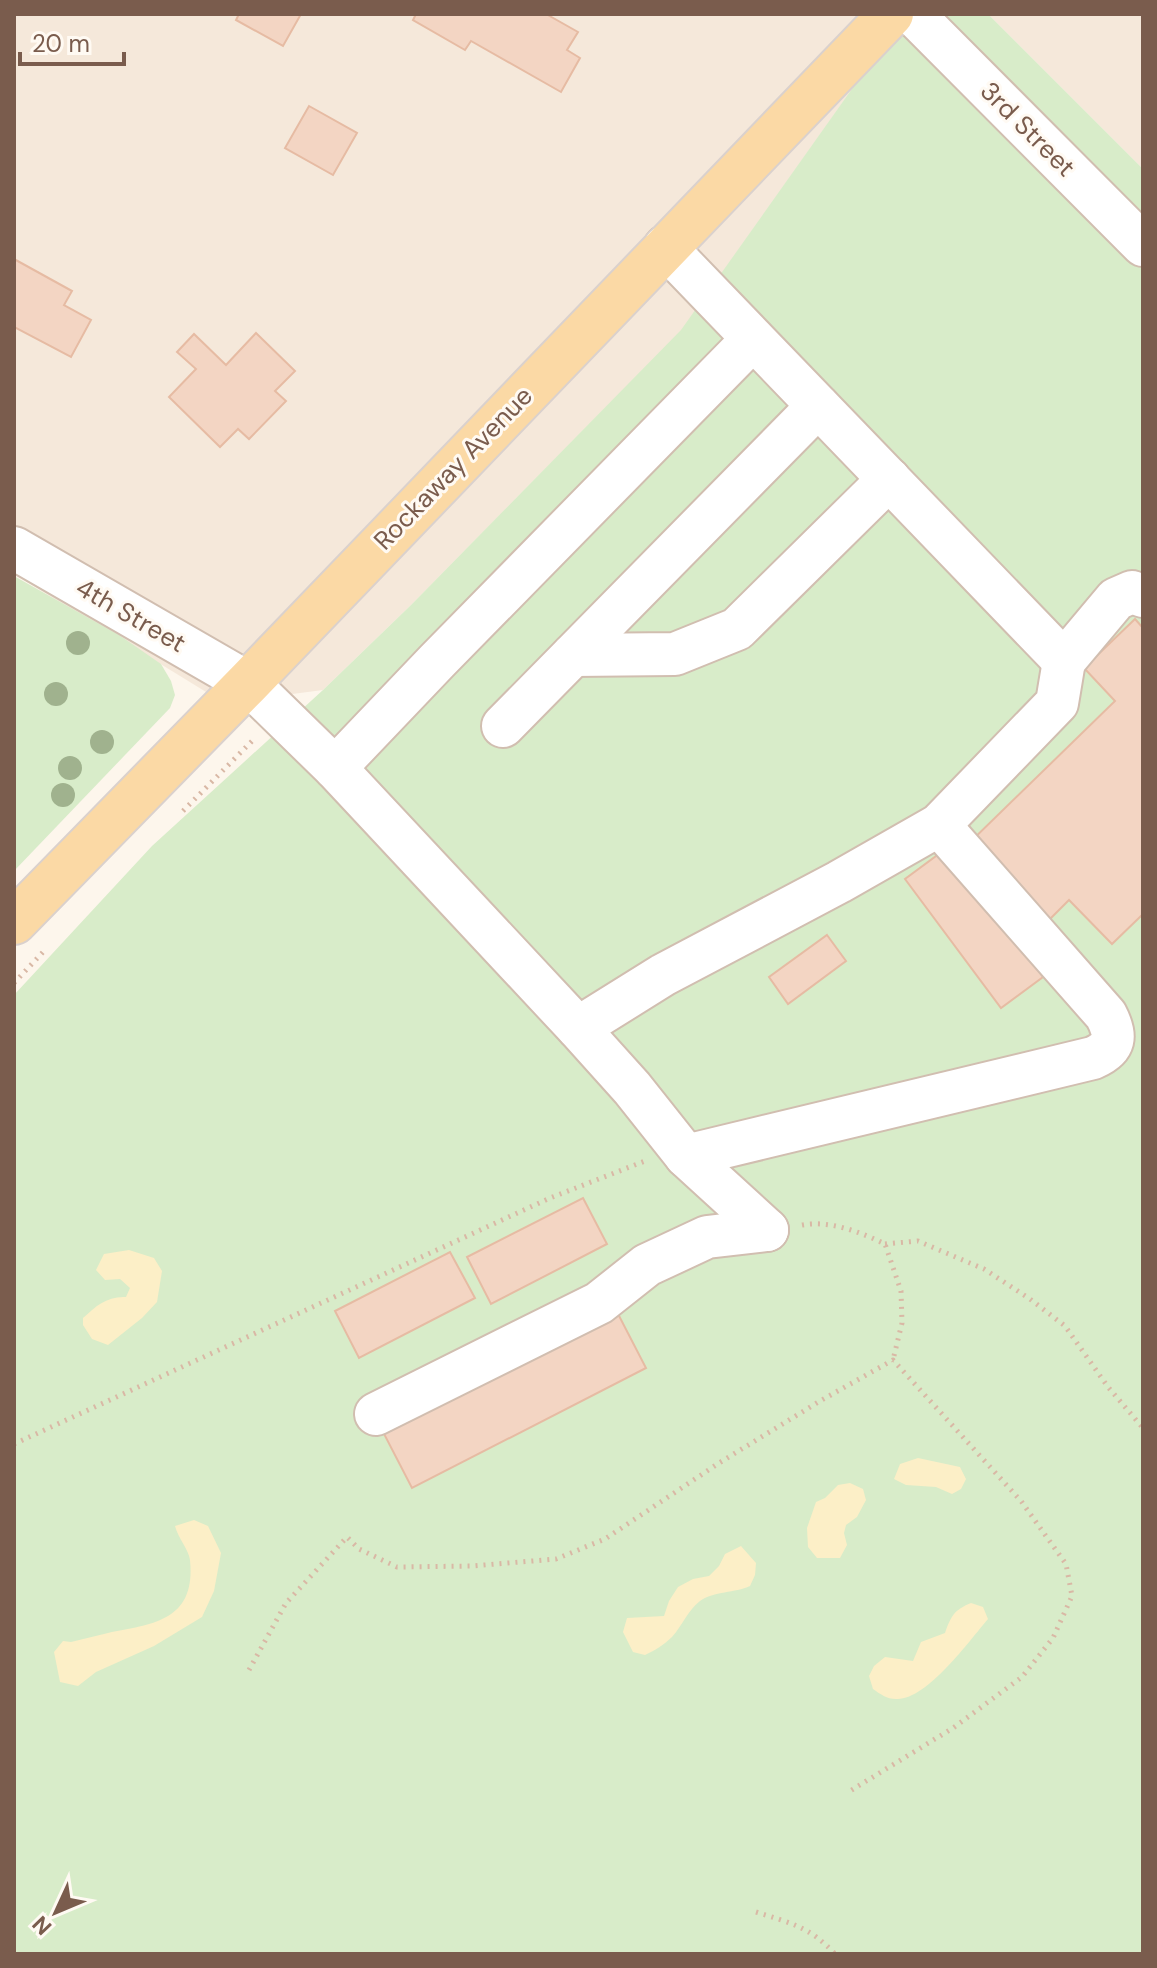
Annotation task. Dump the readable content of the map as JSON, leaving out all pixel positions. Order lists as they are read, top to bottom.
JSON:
{
  "streets": {
    "main road": ["Rockaway Avenue"],
    "street": ["3rd Street", "4th Street"]
  },
  "crossings": [
    ["Rockaway Avenue", "4th Street"]
  ],
  "scale_bar": "20 m",
  "north": "bottom left"
}
